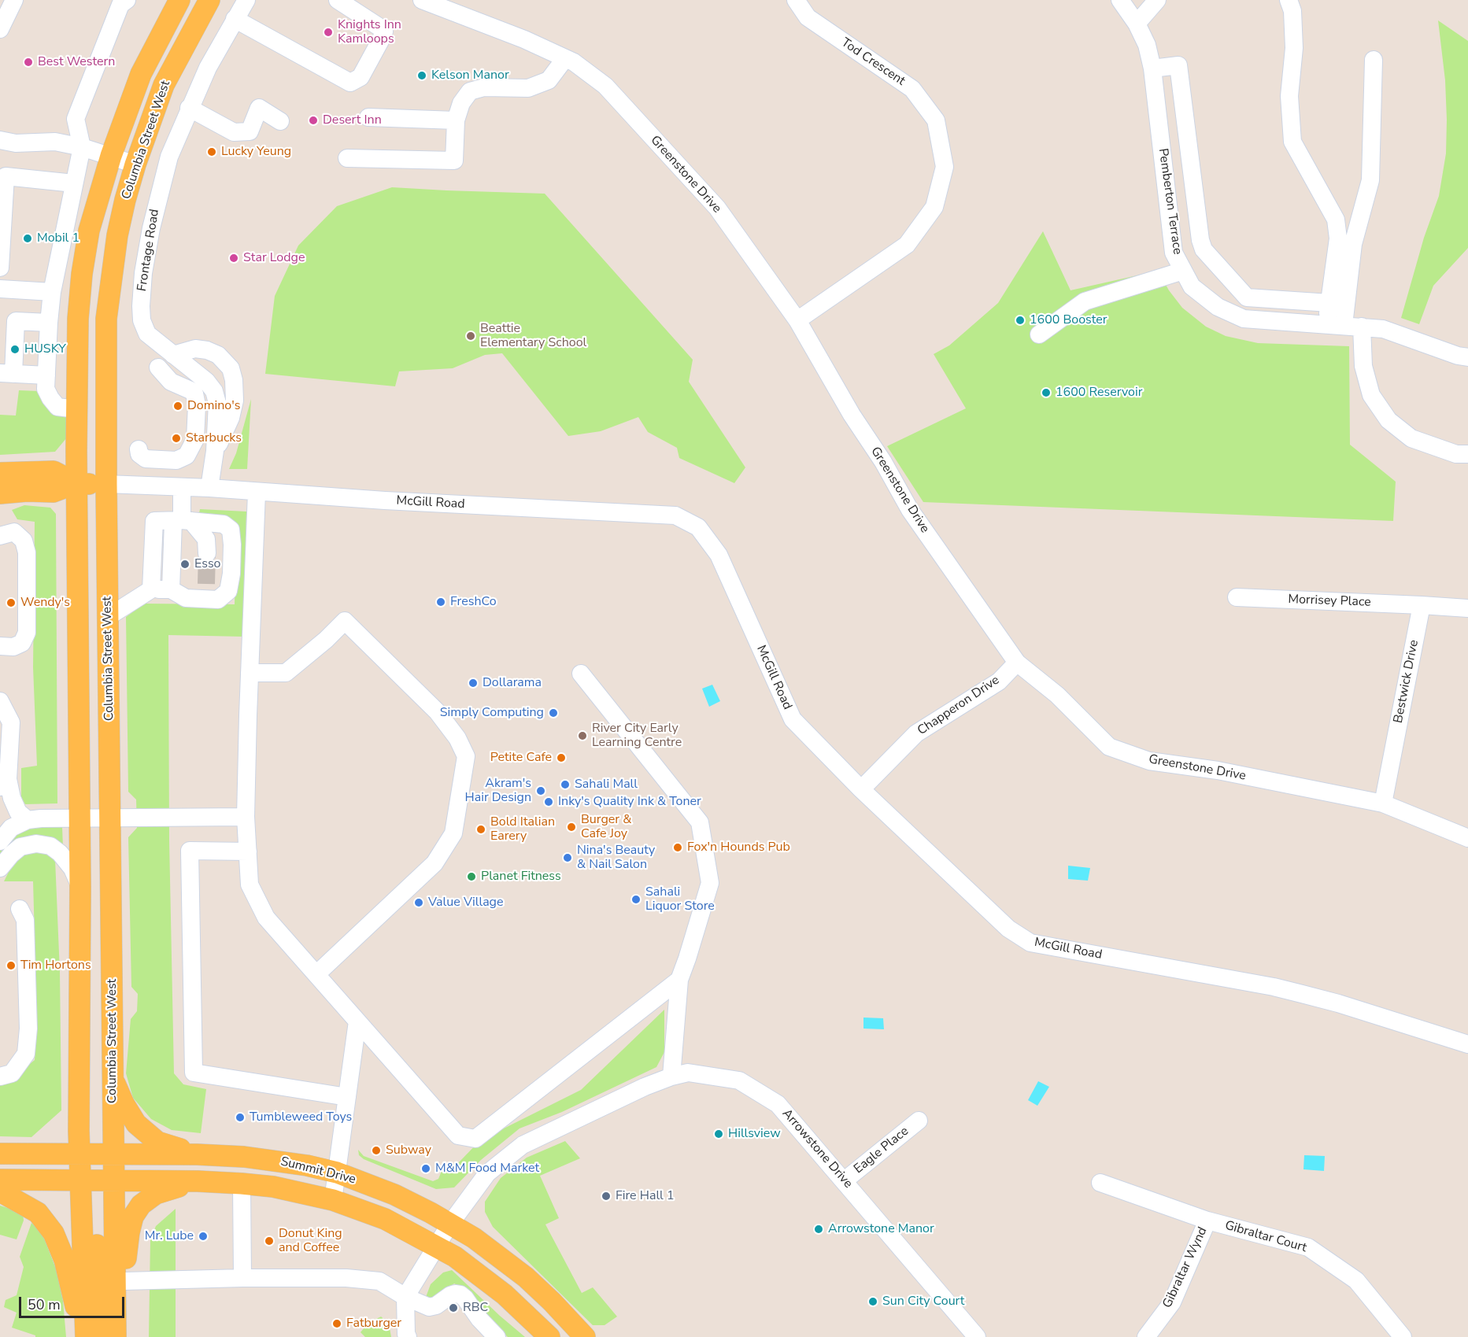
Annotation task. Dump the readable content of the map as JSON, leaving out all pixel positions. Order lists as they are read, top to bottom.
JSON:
{
  "streets": {
    "main road": ["Columbia Street West", "McGill Road", "Summit Drive"],
    "street": [
      "Tod Crescent",
      "Greenstone Drive",
      "Pemberton Terrace",
      "Frontage Road",
      "Morrisey Place",
      "Bestwick Drive",
      "Chapperon Drive",
      "Arrowstone Drive",
      "Eagle Place",
      "Gibraltar Court",
      "Gibraltar Wynd"
    ]
  },
  "crossings": [
    ["Tod Crescent", "Greenstone Drive"],
    ["Columbia Street West", "McGill Road"],
    ["Columbia Street West", "Summit Drive"],
    ["Greenstone Drive", "Bestwick Drive"],
    ["Greenstone Drive", "Chapperon Drive"],
    ["Frontage Road", "McGill Road"],
    ["McGill Road", "Chapperon Drive"],
    ["Morrisey Place", "Bestwick Drive"],
    ["Arrowstone Drive", "Eagle Place"],
    ["Arrowstone Drive", "Summit Drive"],
    ["Gibraltar Court", "Gibraltar Wynd"]
  ],
  "places": [
    "Knights Inn Kamloops",
    "Best Western",
    "Kelson Manor",
    "Desert Inn",
    "Lucky Yeung",
    "Mobil 1",
    "Star Lodge",
    "1600 Booster",
    "Beattie Elementary School",
    "HUSKY",
    "1600 Reservoir",
    "Domino's",
    "Starbucks",
    "Esso",
    "FreshCo",
    "Wendy's",
    "Dollarama",
    "Simply Computing",
    "River City Early Learning Centre",
    "Petite Cafe",
    "Sahali Mall",
    "Akram's Hair Design",
    "Inky's Quality Ink & Toner",
    "Burger & Cafe Joy",
    "Bold Italian Earery",
    "Fox'n Hounds Pub",
    "Nina's Beauty & Nail Salon",
    "Planet Fitness",
    "Sahali Liquor Store",
    "Value Village",
    "Tim Hortons",
    "Tumbleweed Toys",
    "Hillsview",
    "Subway",
    "M&M Food Market",
    "Fire Hall 1",
    "Arrowstone Manor",
    "Mr. Lube",
    "Donut King and Coffee",
    "Sun City Court",
    "RBC",
    "Fatburger"
  ],
  "scale_bar": "50 m"
}
